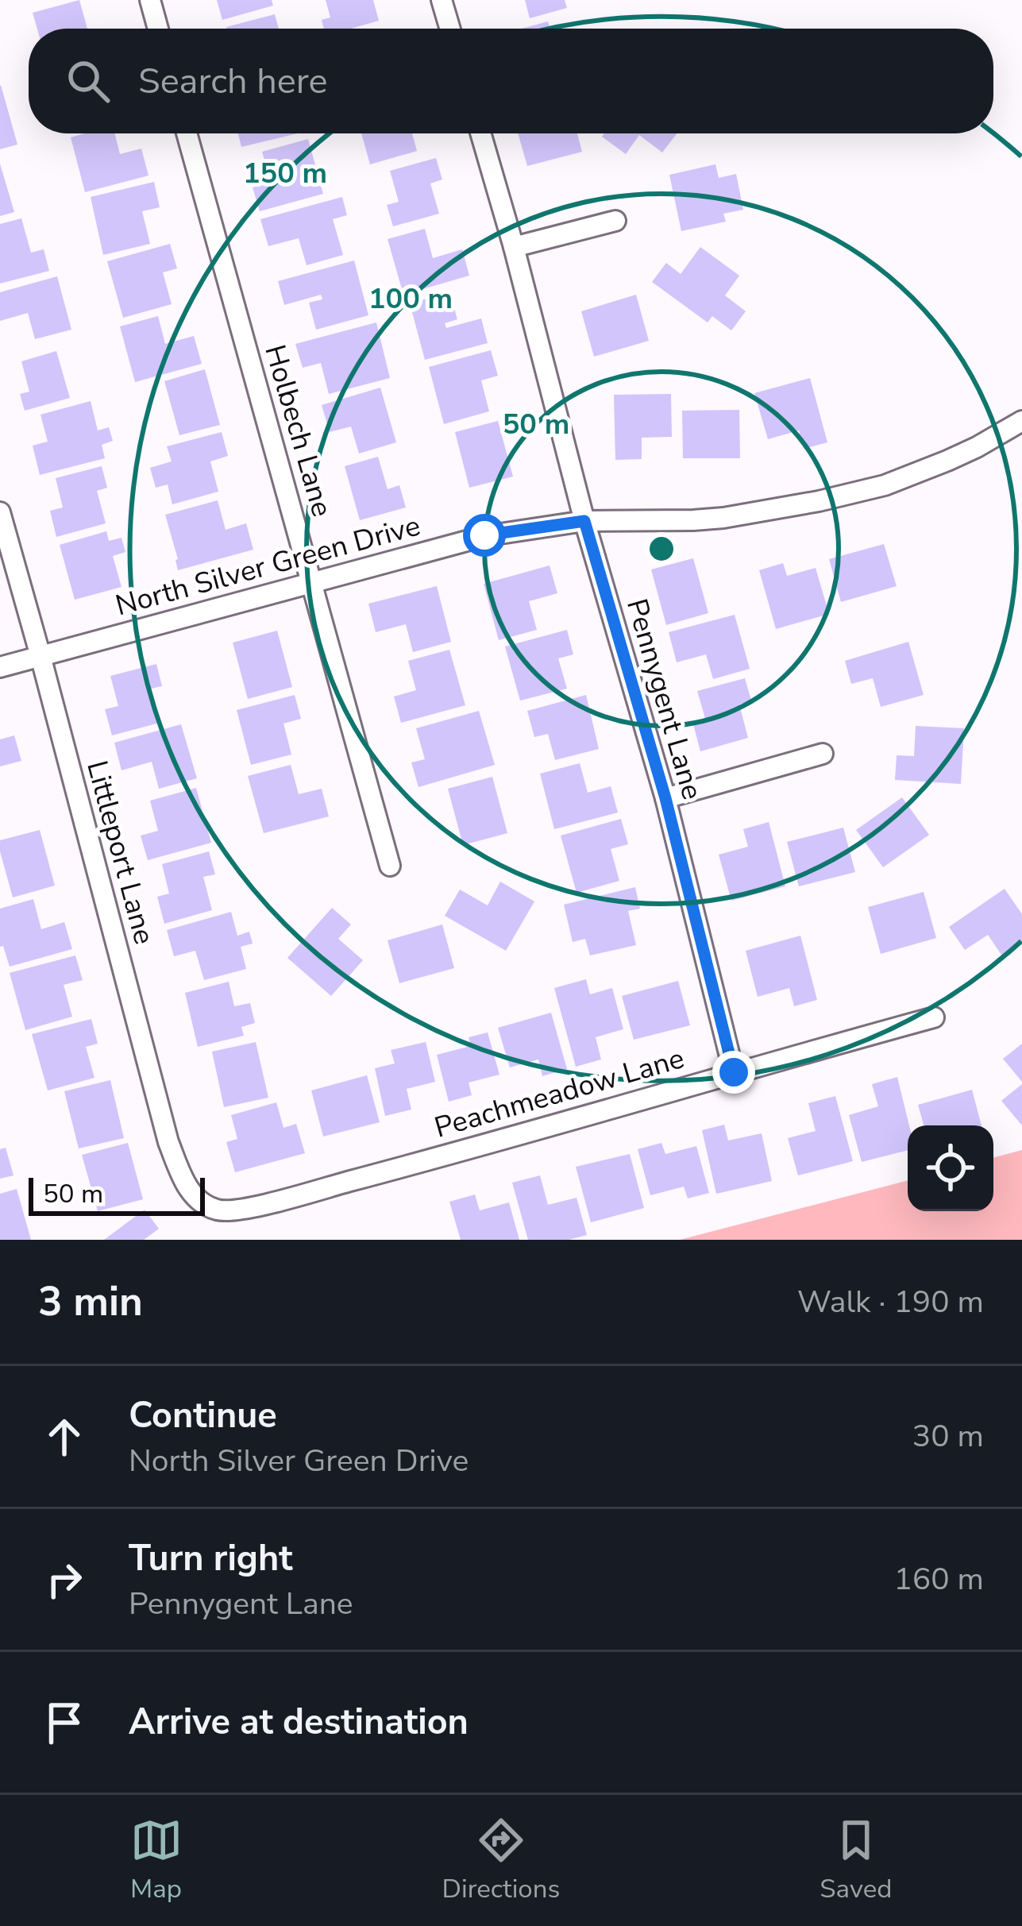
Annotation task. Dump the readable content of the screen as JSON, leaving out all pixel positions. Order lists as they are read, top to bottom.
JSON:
{
  "streets": {
    "street": [
      "Holbech Lane",
      "North Silver Green Drive",
      "Pennygent Lane",
      "Littleport Lane",
      "Peachmeadow Lane"
    ]
  },
  "crossings": [
    ["Holbech Lane", "North Silver Green Drive"],
    ["North Silver Green Drive", "Pennygent Lane"],
    ["North Silver Green Drive", "Littleport Lane"],
    ["Pennygent Lane", "Peachmeadow Lane"],
    ["Littleport Lane", "Peachmeadow Lane"]
  ],
  "scale_bar": "50 m",
  "page": {
    "search": "Search here",
    "scale": "50 m",
    "heading": ["3 min", "Walk · 190 m"],
    "list": [
      ["Continue", "North Silver Green Drive", "30 m"],
      ["Turn right", "Pennygent Lane", "160 m"],
      "Arrive at destination"
    ],
    "nav": ["Map", "Directions", "Saved"]
  },
  "rings": ["150 m", "100 m", "50 m"]
}
